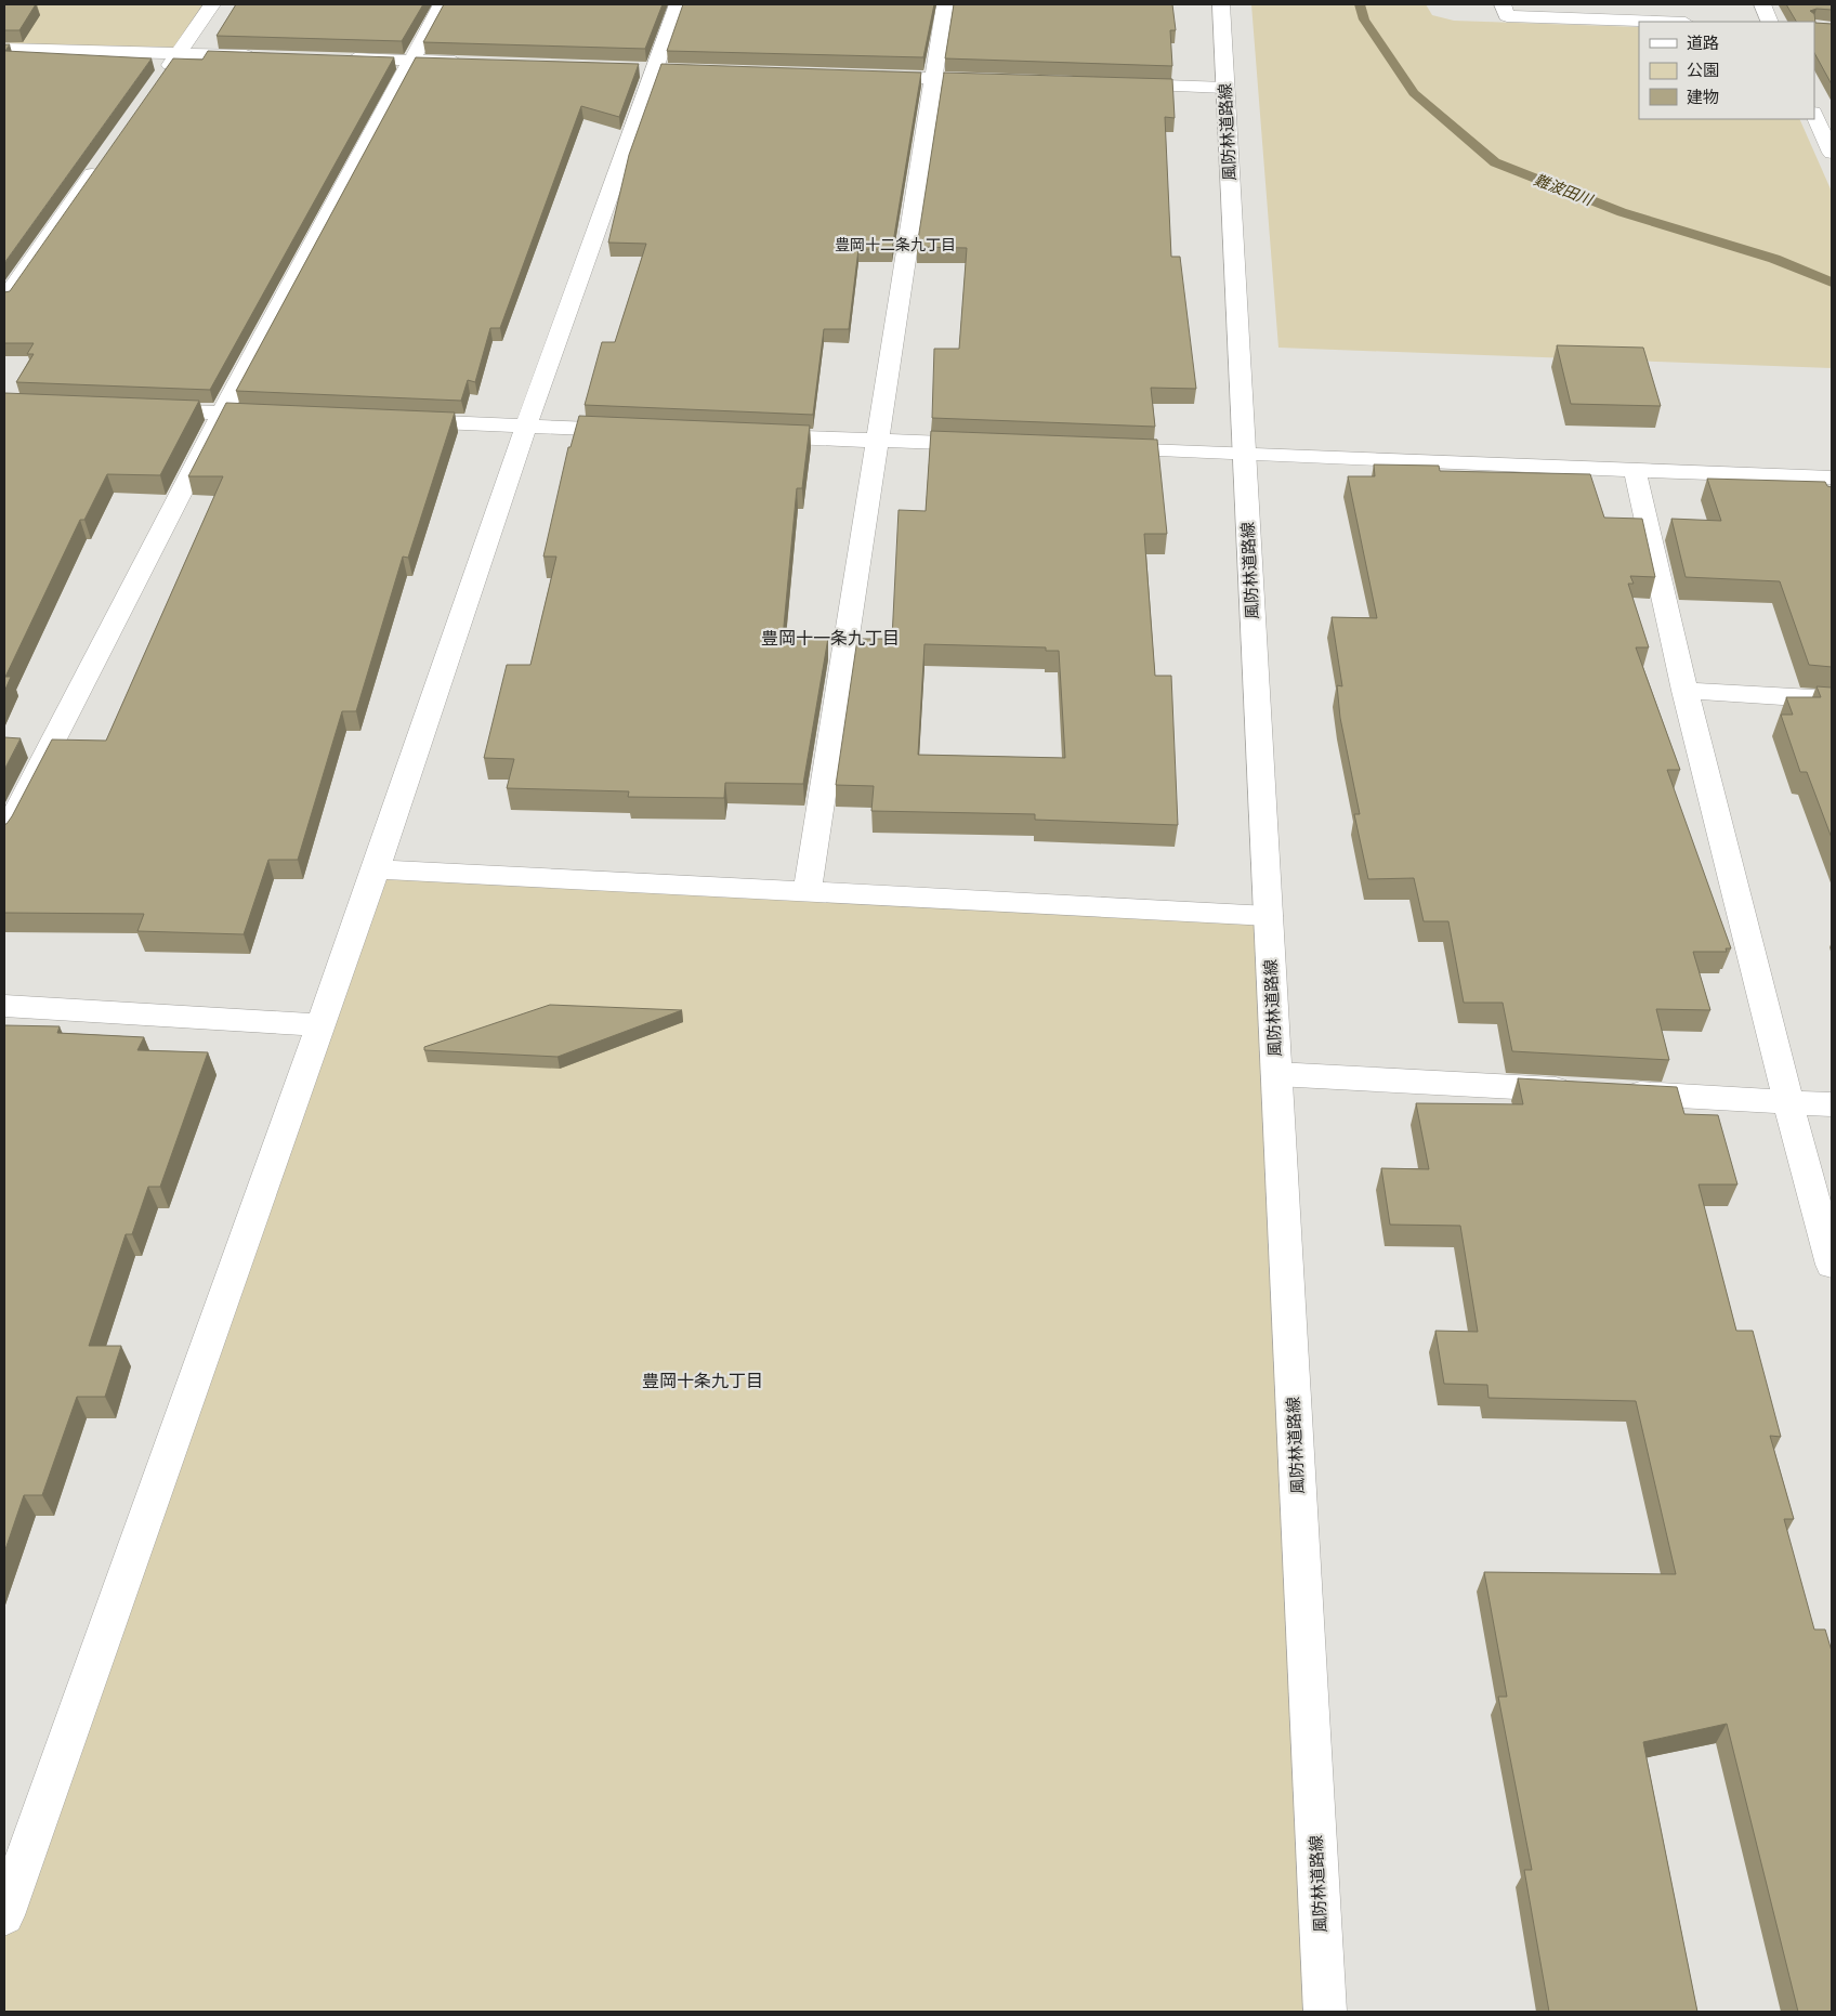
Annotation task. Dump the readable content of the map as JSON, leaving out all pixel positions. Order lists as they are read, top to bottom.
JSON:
{
  "streets": {
    "street": ["風防林道路線"]
  },
  "districts": ["豊岡十二条九丁目", "豊岡十一条九丁目", "豊岡十条九丁目"],
  "water": ["難波田川"],
  "legend": ["道路", "公園", "建物"]
}
